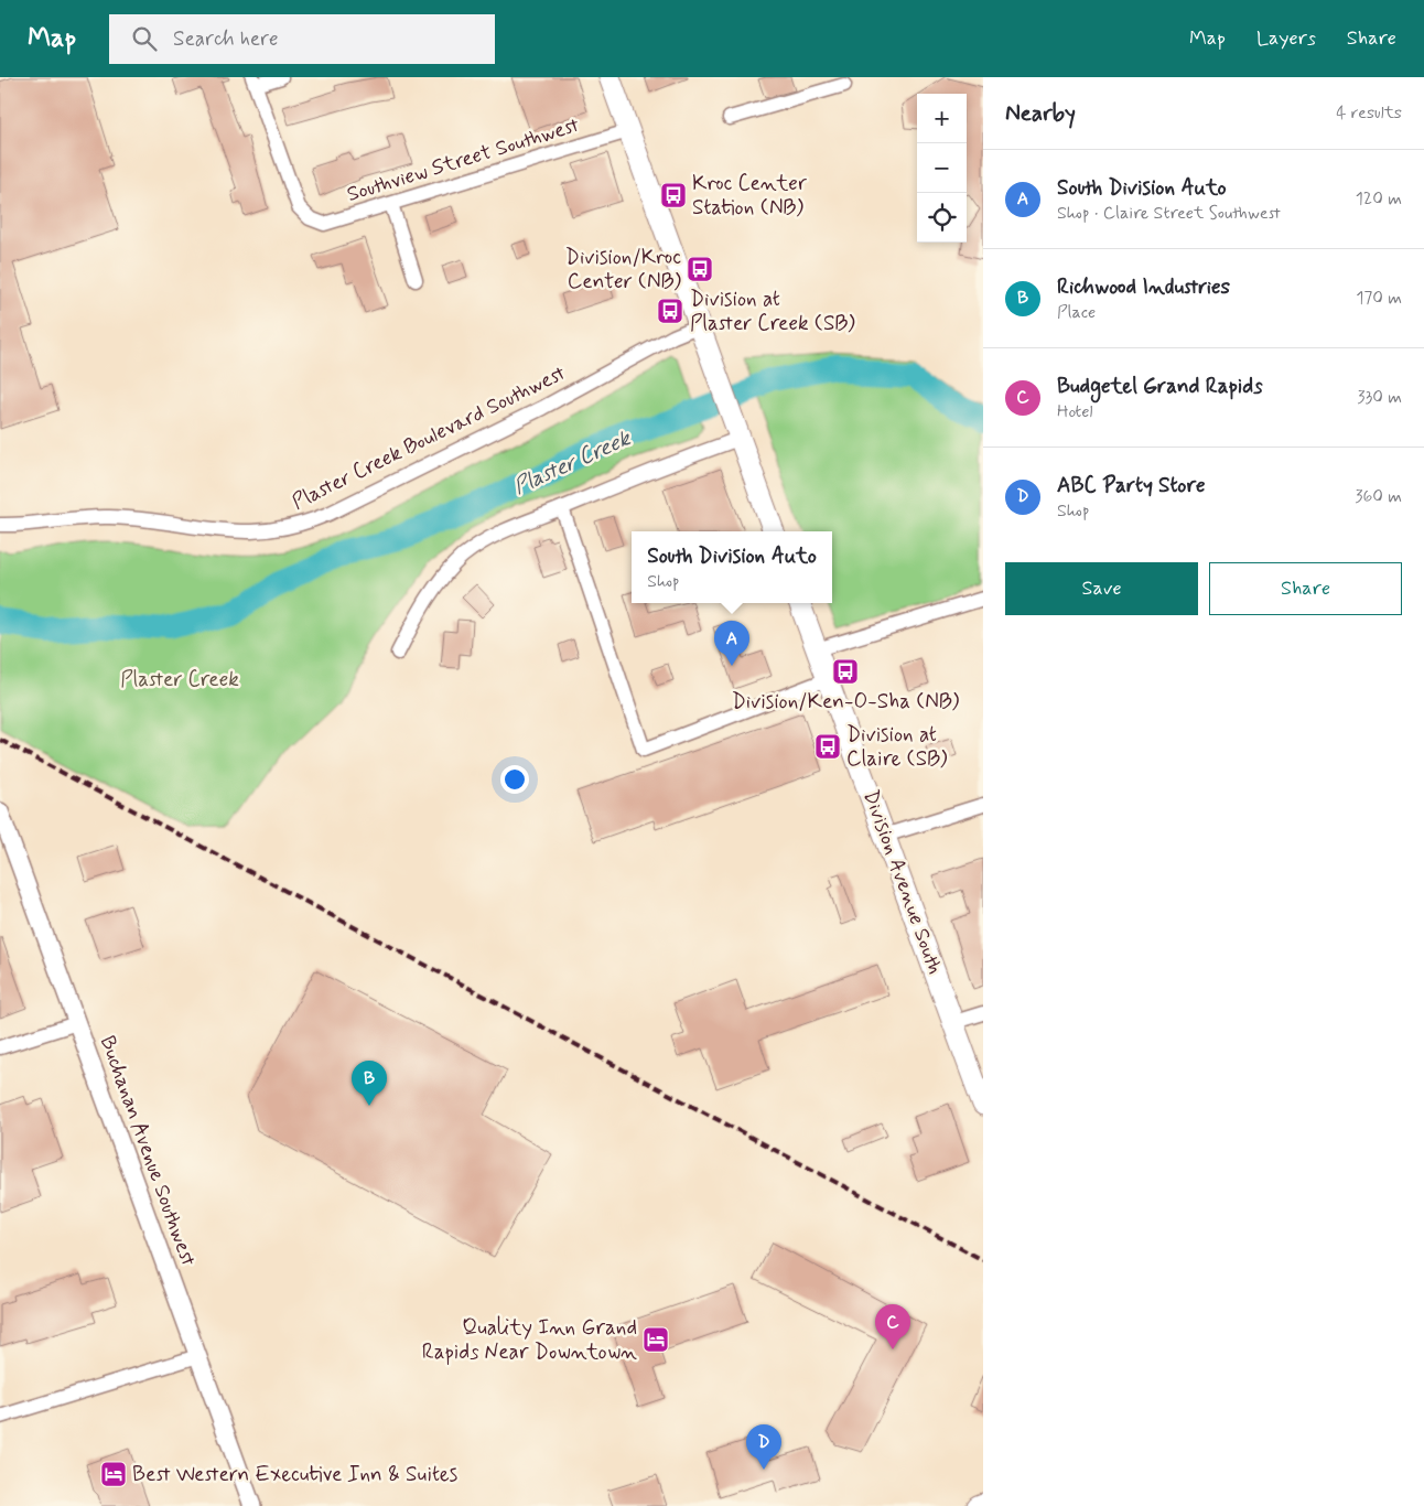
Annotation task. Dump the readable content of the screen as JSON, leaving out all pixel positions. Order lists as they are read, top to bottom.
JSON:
{
  "streets": {
    "main road": ["Division Avenue South"],
    "street": ["Southview Street Southwest", "Plaster Creek Boulevard Southwest", "Buchanan Avenue Southwest"]
  },
  "water": ["Plaster Creek"],
  "parks": ["Plaster Creek"],
  "places": {
    "bus stop": [
      "Kroc Center Station (NB)",
      "Division/Kroc Center (NB)",
      "Division at Plaster Creek (SB)",
      "Division/Ken-O-Sha (NB)",
      "Division at Claire (SB)"
    ],
    "hotel": ["Quality Inn Grand Rapids Near Downtown", "Best Western Executive Inn & Suites"]
  },
  "page": {
    "header": "Map",
    "search": "Search here",
    "nav": ["Map", "Layers", "Share"],
    "heading": ["Nearby", "4 results"],
    "map_buttons": ["+", "−"],
    "list": [
      {
        "mark": "A",
        "name": "South Division Auto",
        "note": "Shop · Claire Street Southwest",
        "value": "120 m"
      },
      {
        "mark": "B",
        "name": "Richwood Industries",
        "note": "Place",
        "value": "170 m"
      },
      {
        "mark": "C",
        "name": "Budgetel Grand Rapids",
        "note": "Hotel",
        "value": "330 m"
      },
      {
        "mark": "D",
        "name": "ABC Party Store",
        "note": "Shop",
        "value": "360 m"
      }
    ],
    "popup": ["South Division Auto", "Shop"],
    "buttons": ["Save", "Share"],
    "pins": [
      "A",
      "B",
      "C",
      "D"
    ]
  }
}
